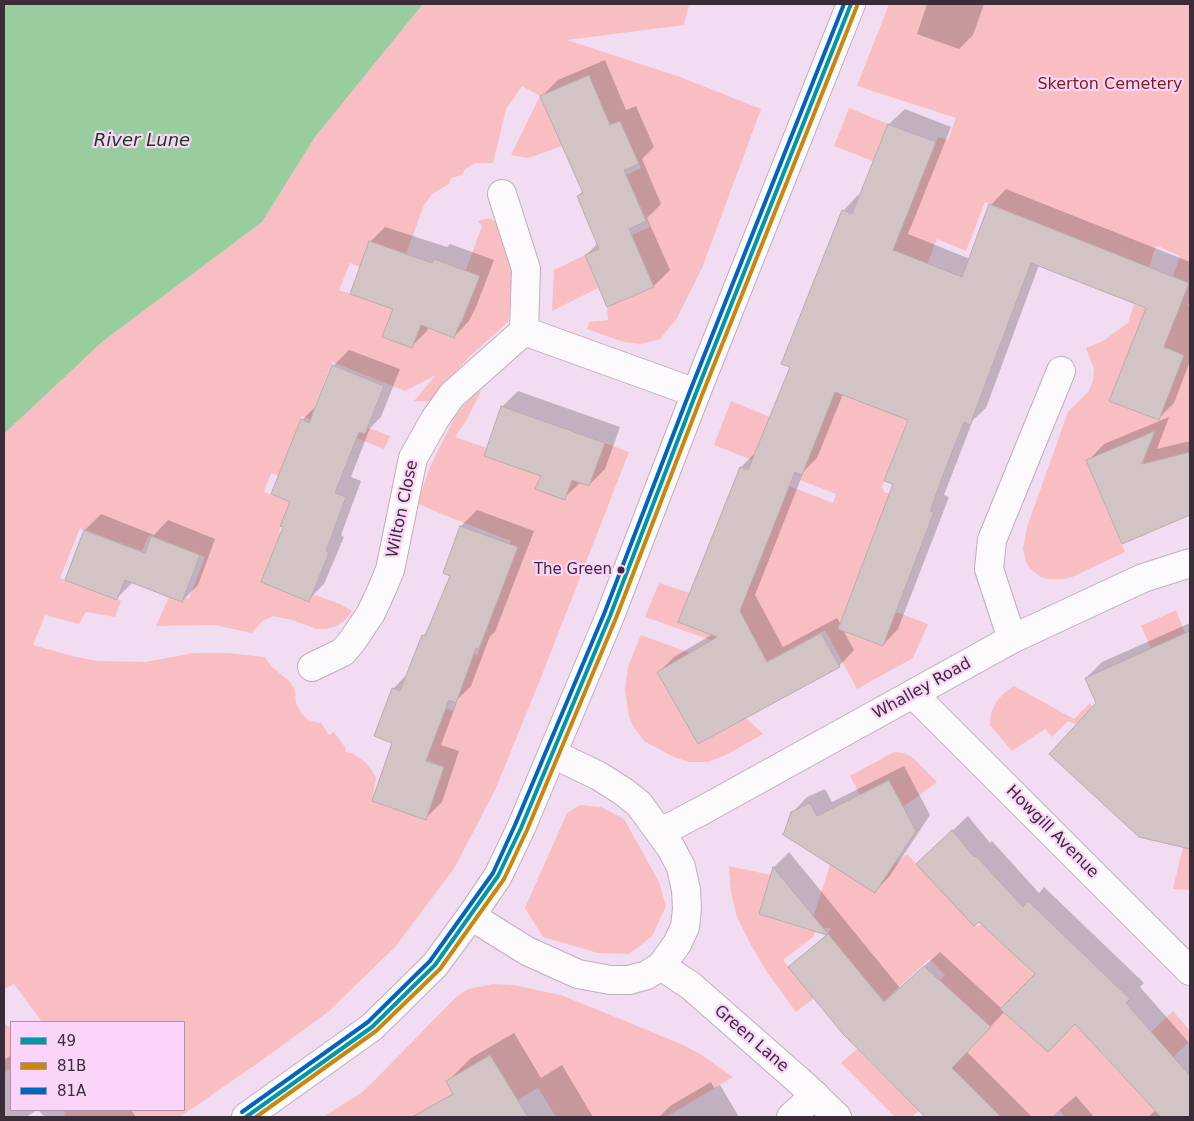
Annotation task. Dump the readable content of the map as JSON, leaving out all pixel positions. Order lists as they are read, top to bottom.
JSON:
{
  "streets": {
    "street": [
      "Wilton Close",
      "Whalley Road",
      "Howgill Avenue",
      "Green Lane"
    ]
  },
  "crossings": [
    ["Whalley Road", "Howgill Avenue"]
  ],
  "water": ["River Lune"],
  "parks": ["Skerton Cemetery"],
  "places": ["The Green"],
  "lines": ["transit line 49", "transit line 81A", "transit line 81B"],
  "legend": ["49", "81B", "81A"]
}
